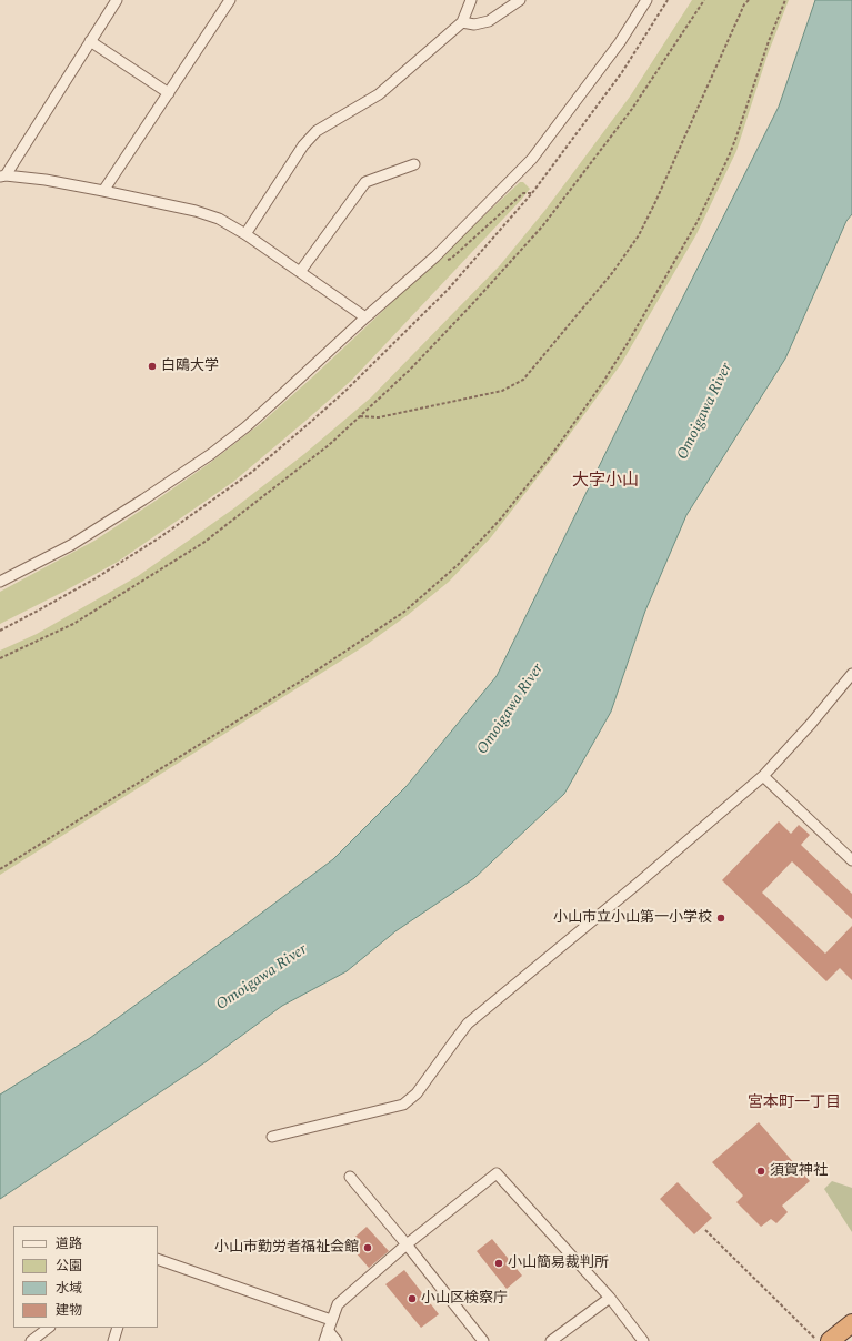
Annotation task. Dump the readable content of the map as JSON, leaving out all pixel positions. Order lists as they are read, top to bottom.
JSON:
{
  "districts": ["大字小山", "宮本町一丁目"],
  "water": ["Omoigawa River"],
  "places": [
    "白鴎大学",
    "小山市立小山第一小学校",
    "須賀神社",
    "小山市勤労者福祉会館",
    "小山簡易裁判所",
    "小山区検察庁"
  ],
  "legend": [
    "道路",
    "公園",
    "水域",
    "建物"
  ]
}
